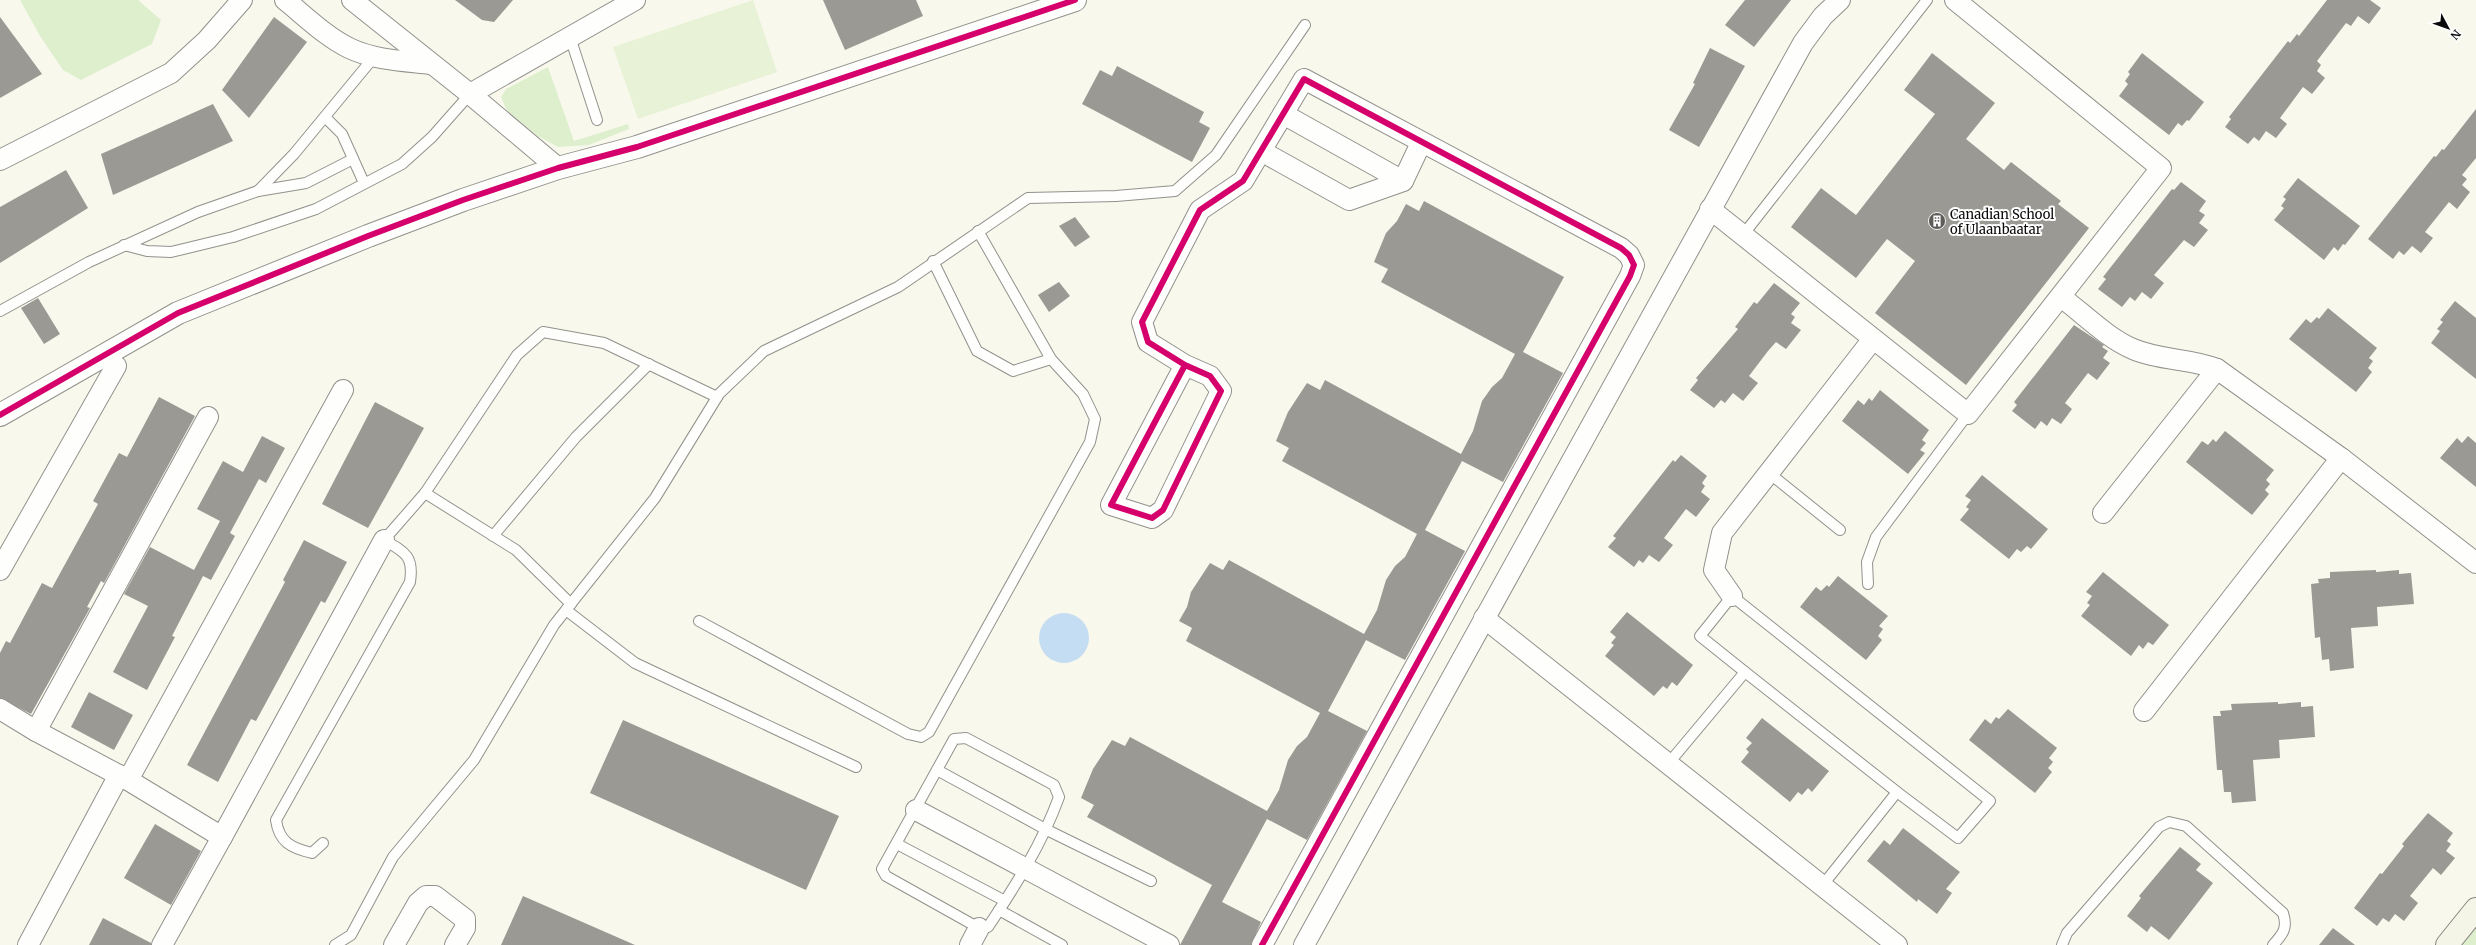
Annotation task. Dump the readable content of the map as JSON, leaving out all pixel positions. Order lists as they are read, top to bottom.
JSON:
{
  "places": {
    "building": ["Canadian School of Ulaanbaatar"]
  },
  "north": "bottom right"
}
